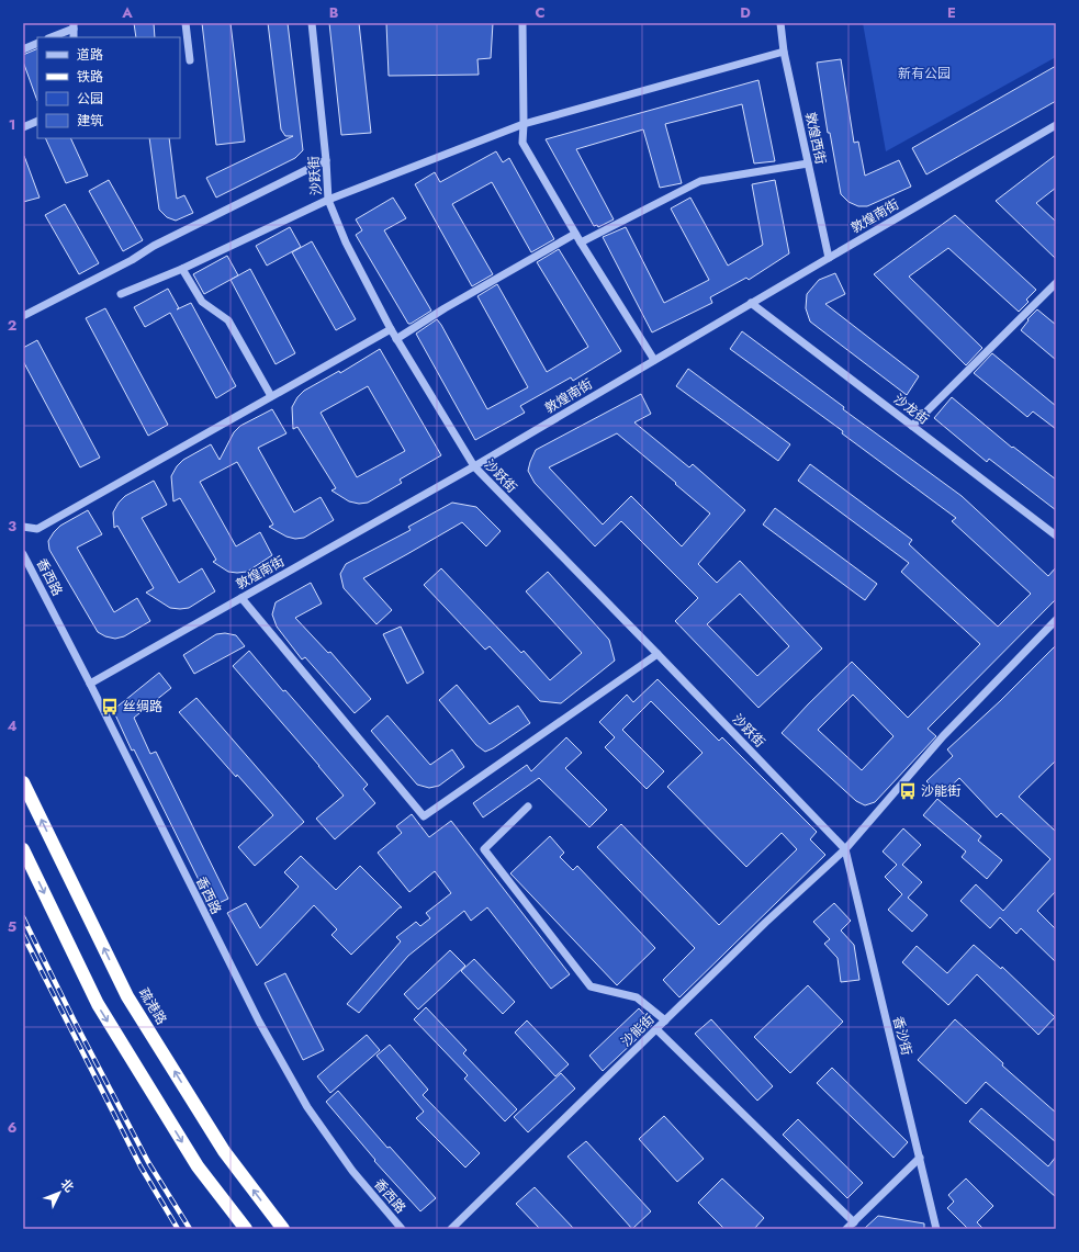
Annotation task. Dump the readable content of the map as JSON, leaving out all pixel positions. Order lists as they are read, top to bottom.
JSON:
{
  "streets": {
    "highway": ["疏港路"],
    "street": [
      "敦煌西街",
      "沙跃街",
      "敦煌南街",
      "沙龙街",
      "香西路",
      "沙能街",
      "香沙街"
    ]
  },
  "crossings": [
    ["敦煌西街", "敦煌南街"],
    ["沙跃街", "敦煌南街"],
    ["沙跃街", "沙能街"],
    ["沙跃街", "香沙街"],
    ["敦煌南街", "沙龙街"],
    ["敦煌南街", "香西路"],
    ["沙能街", "香沙街"]
  ],
  "parks": ["新有公园"],
  "places": {
    "bus stop": ["丝绸路", "沙能街"]
  },
  "legend": [
    "道路",
    "铁路",
    "公园",
    "建筑"
  ],
  "north": "top right",
  "grid": {
    "columns": [
      "A",
      "B",
      "C",
      "D",
      "E"
    ],
    "rows": [
      "1",
      "2",
      "3",
      "4",
      "5",
      "6"
    ]
  }
}
